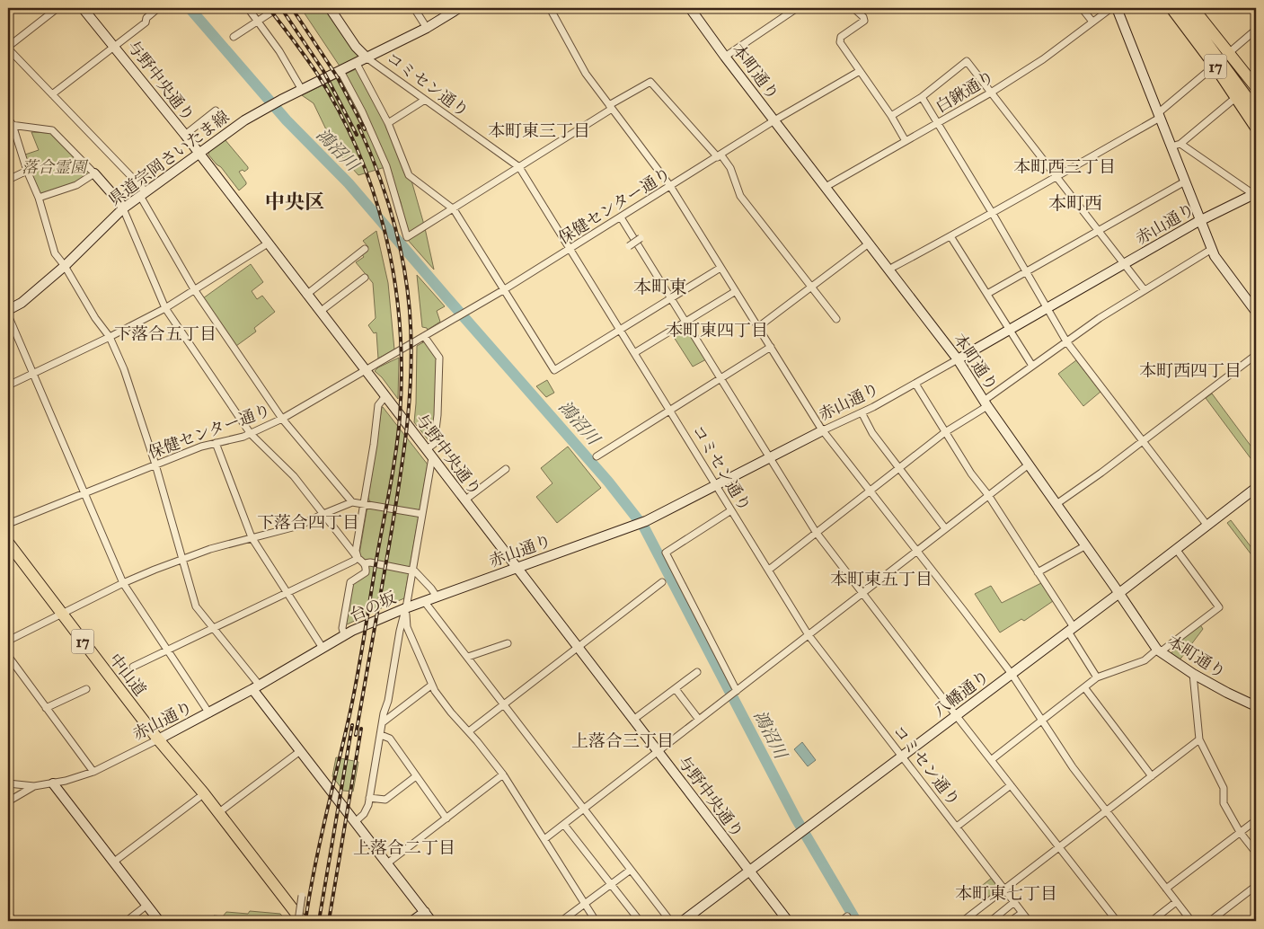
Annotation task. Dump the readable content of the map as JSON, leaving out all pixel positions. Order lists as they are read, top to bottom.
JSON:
{
  "streets": {
    "highway": ["17", "中山道"],
    "street": [
      "本町通り",
      "与野中央通り",
      "コミセン通り",
      "白鍬通り",
      "県道宗岡さいたま線",
      "保健センター通り",
      "赤山通り",
      "台の坂",
      "八幡通り"
    ]
  },
  "crossings": [
    ["本町通り", "白鍬通り"],
    ["本町通り", "保健センター通り"],
    ["本町通り", "赤山通り"],
    ["本町通り", "八幡通り"],
    ["与野中央通り", "県道宗岡さいたま線"],
    ["与野中央通り", "保健センター通り"],
    ["与野中央通り", "赤山通り"],
    ["与野中央通り", "八幡通り"],
    ["コミセン通り", "県道宗岡さいたま線"],
    ["コミセン通り", "保健センター通り"],
    ["コミセン通り", "赤山通り"],
    ["コミセン通り", "八幡通り"],
    ["赤山通り", "台の坂"],
    ["赤山通り", "中山道"]
  ],
  "districts": [
    "本町東三丁目",
    "本町西三丁目",
    "中央区",
    "本町西",
    "本町東",
    "本町東四丁目",
    "下落合五丁目",
    "本町西四丁目",
    "下落合四丁目",
    "本町東五丁目",
    "上落合三丁目",
    "上落合二丁目",
    "本町東七丁目"
  ],
  "water": ["鴻沼川"],
  "parks": ["落合霊園"]
}
